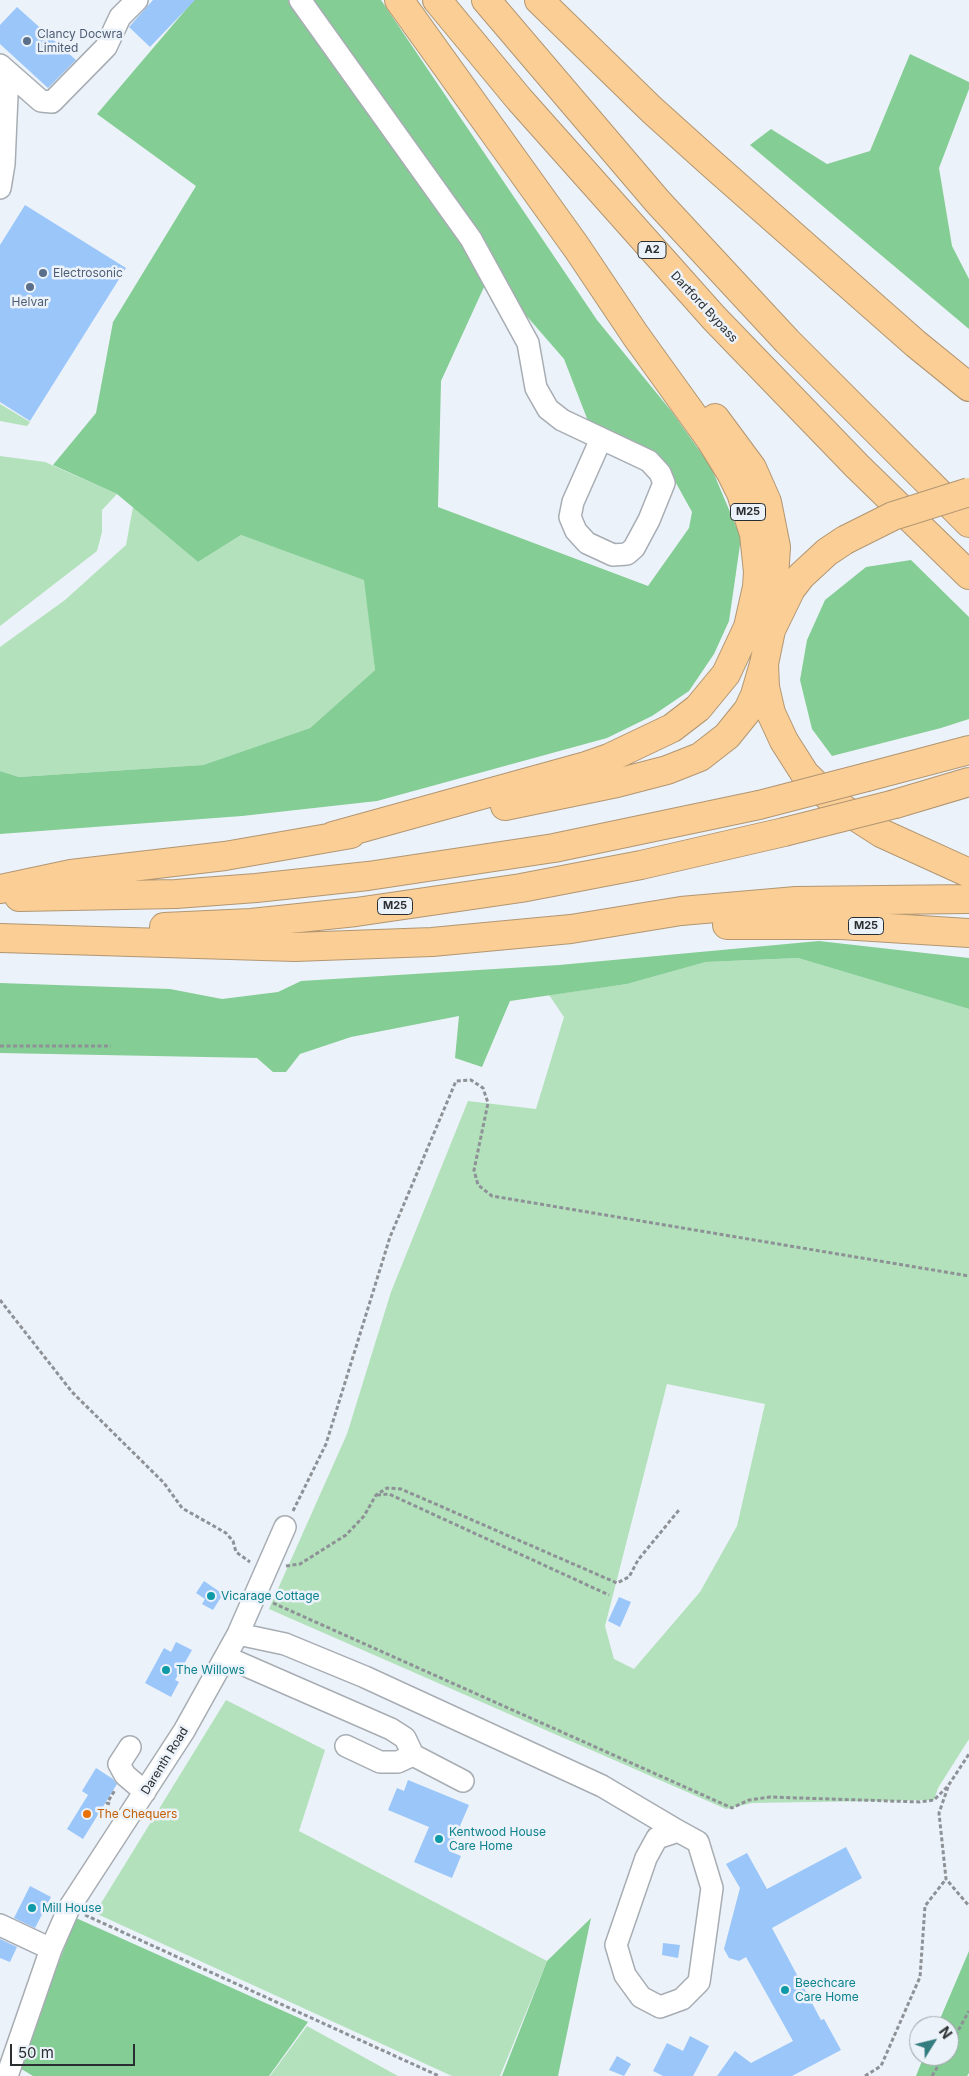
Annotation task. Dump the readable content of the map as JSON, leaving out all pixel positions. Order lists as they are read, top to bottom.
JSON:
{
  "streets": {
    "highway": ["A2", "Dartford Bypass", "M25"],
    "street": ["Darenth Road"]
  },
  "places": [
    "Clancy Docwra Limited",
    "Electrosonic",
    "Helvar",
    "Vicarage Cottage",
    "The Willows",
    "The Chequers",
    "Kentwood House Care Home",
    "Mill House",
    "Beechcare Care Home"
  ],
  "scale_bar": "50 m",
  "north": "top right"
}
